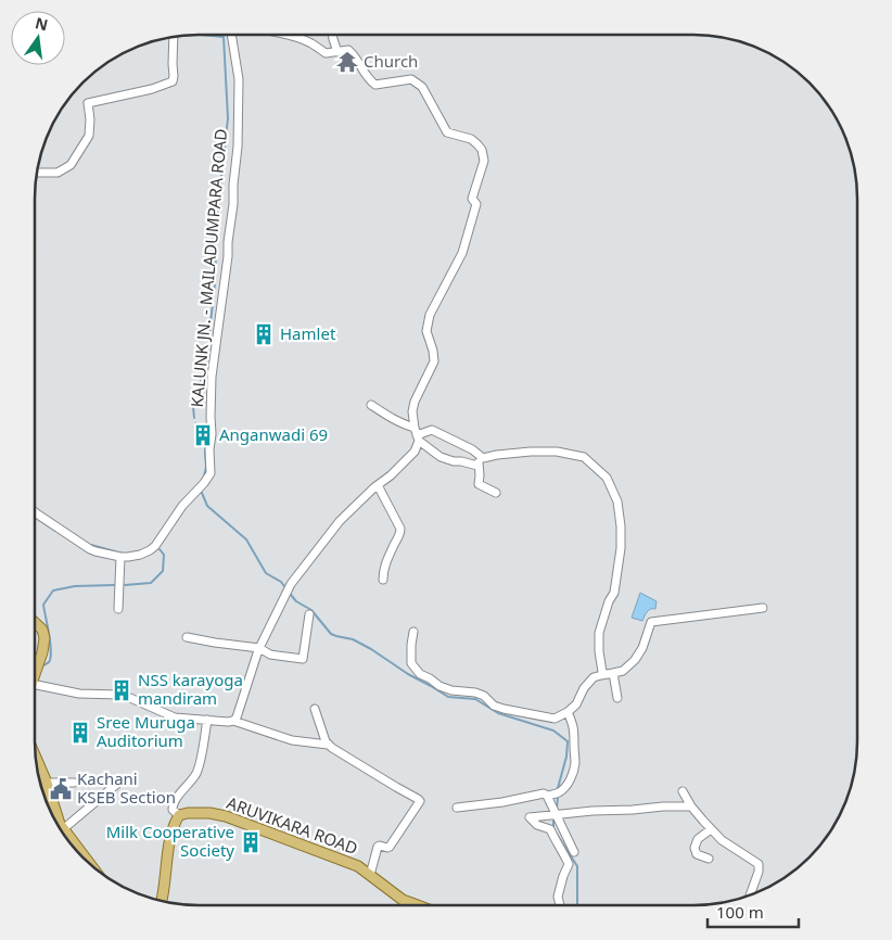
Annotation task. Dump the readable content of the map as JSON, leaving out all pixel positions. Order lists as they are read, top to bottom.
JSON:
{
  "streets": {
    "main road": ["ARUVIKARA ROAD"],
    "street": ["KALUNK JN. - MAILADUMPARA ROAD"]
  },
  "places": {
    "temple": ["Church"],
    "building": [
      "Hamlet",
      "Anganwadi 69",
      "NSS karayoga mandiram",
      "Sree Muruga Auditorium",
      "Milk Cooperative Society"
    ],
    "public building": ["Kachani KSEB Section"]
  },
  "scale_bar": "100 m",
  "north": "top"
}
